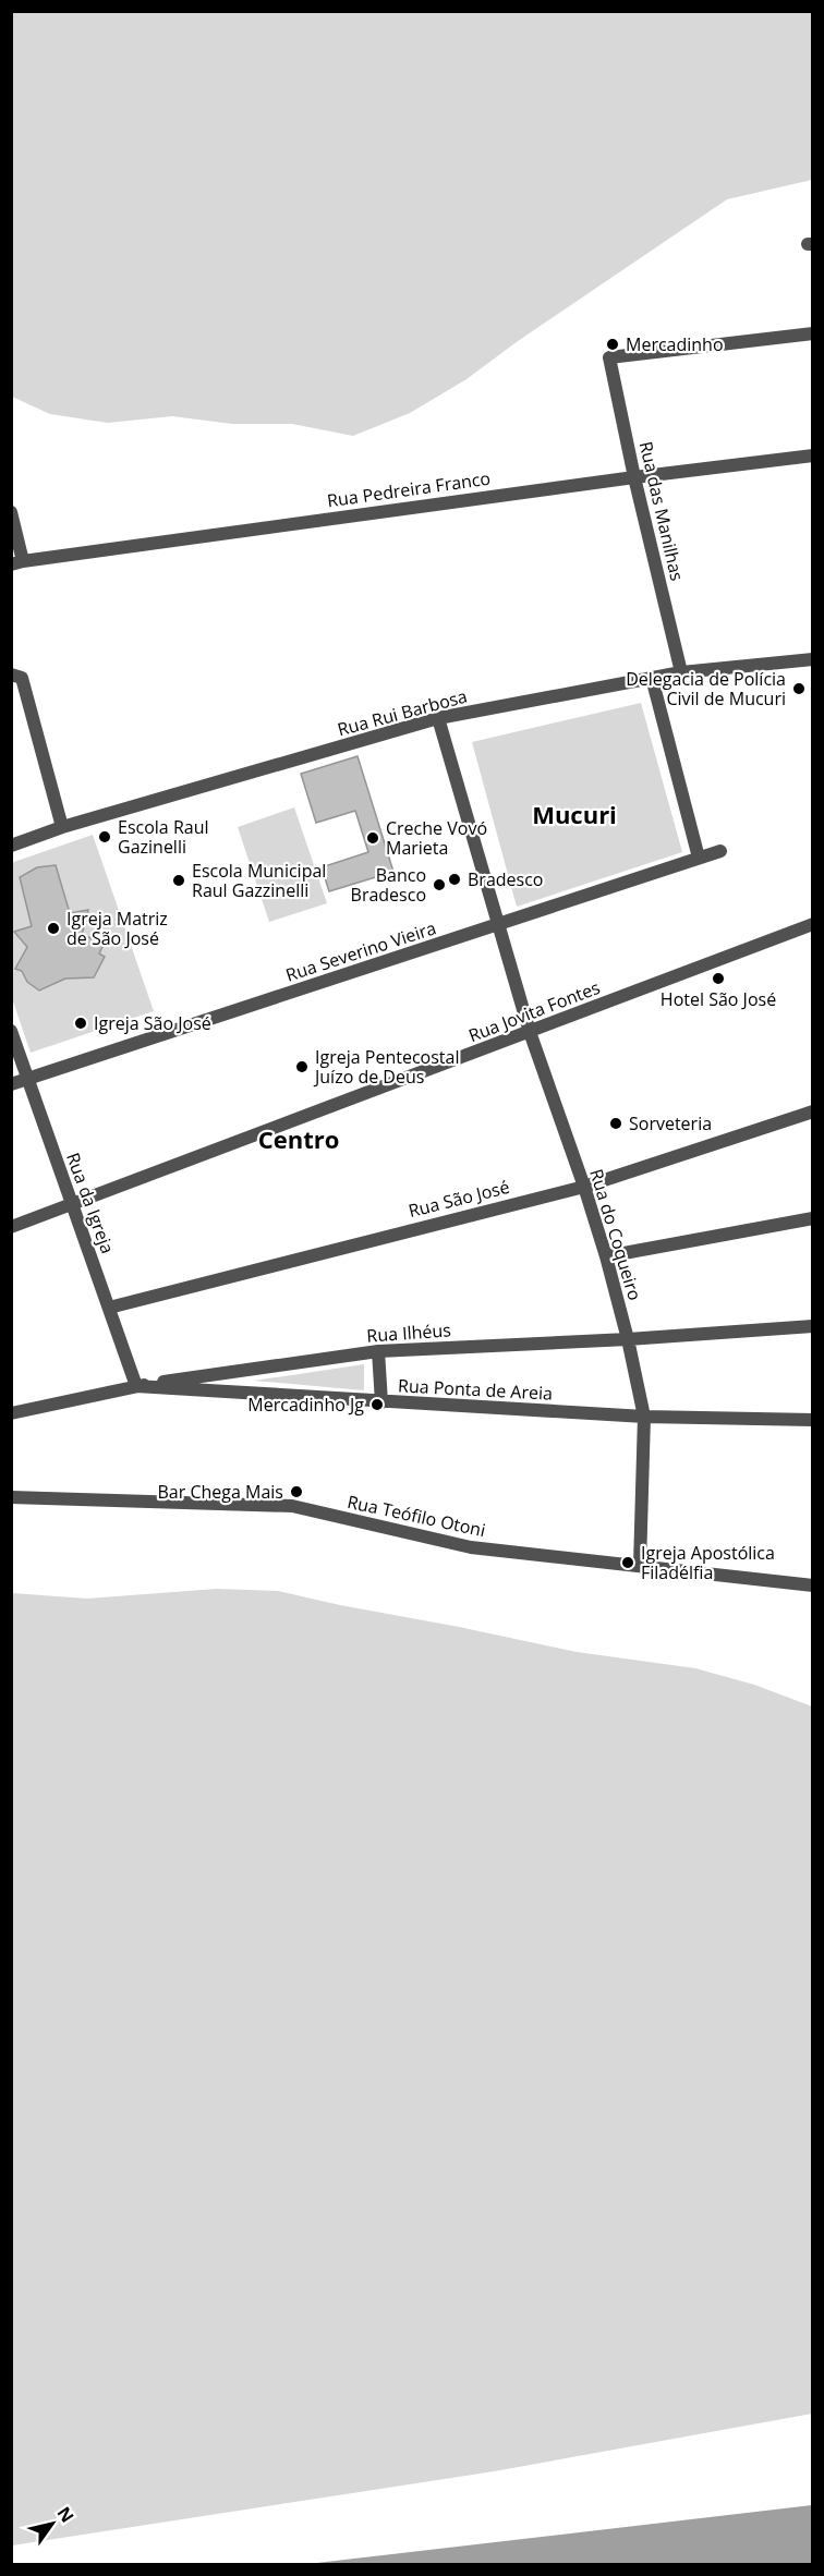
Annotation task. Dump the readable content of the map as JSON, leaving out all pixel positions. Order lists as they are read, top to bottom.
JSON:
{
  "streets": {
    "street": [
      "Rua Pedreira Franco",
      "Rua das Manilhas",
      "Rua Rui Barbosa",
      "Rua Severino Vieira",
      "Rua Jovita Fontes",
      "Rua São José",
      "Rua da Igreja",
      "Rua do Coqueiro",
      "Rua Ilhéus",
      "Rua Ponta de Areia",
      "Rua Teófilo Otoni"
    ]
  },
  "crossings": [
    ["Rua Pedreira Franco", "Rua das Manilhas"],
    ["Rua das Manilhas", "Rua Rui Barbosa"],
    ["Rua Rui Barbosa", "Rua do Coqueiro"],
    ["Rua Severino Vieira", "Rua da Igreja"],
    ["Rua Severino Vieira", "Rua do Coqueiro"],
    ["Rua Jovita Fontes", "Rua da Igreja"],
    ["Rua Jovita Fontes", "Rua do Coqueiro"],
    ["Rua São José", "Rua da Igreja"],
    ["Rua São José", "Rua do Coqueiro"],
    ["Rua da Igreja", "Rua Ilhéus"],
    ["Rua da Igreja", "Rua Ponta de Areia"],
    ["Rua do Coqueiro", "Rua Ilhéus"],
    ["Rua do Coqueiro", "Rua Ponta de Areia"],
    ["Rua do Coqueiro", "Rua Teófilo Otoni"],
    ["Rua Ilhéus", "Rua Ponta de Areia"]
  ],
  "districts": ["Mucuri", "Centro"],
  "places": [
    "Mercadinho",
    "Delegacia de Polícia Civil de Mucuri",
    "Escola Raul Gazinelli",
    "Creche Vovó Marieta",
    "Bradesco",
    "Escola Municipal Raul Gazzinelli",
    "Banco Bradesco",
    "Igreja Matriz de São José",
    "Hotel São José",
    "Igreja São José",
    "Igreja Pentecostal Juízo de Deus",
    "Sorveteria",
    "Mercadinho Jg",
    "Bar Chega Mais",
    "Igreja Apostólica Filadélfia"
  ],
  "north": "top right"
}
